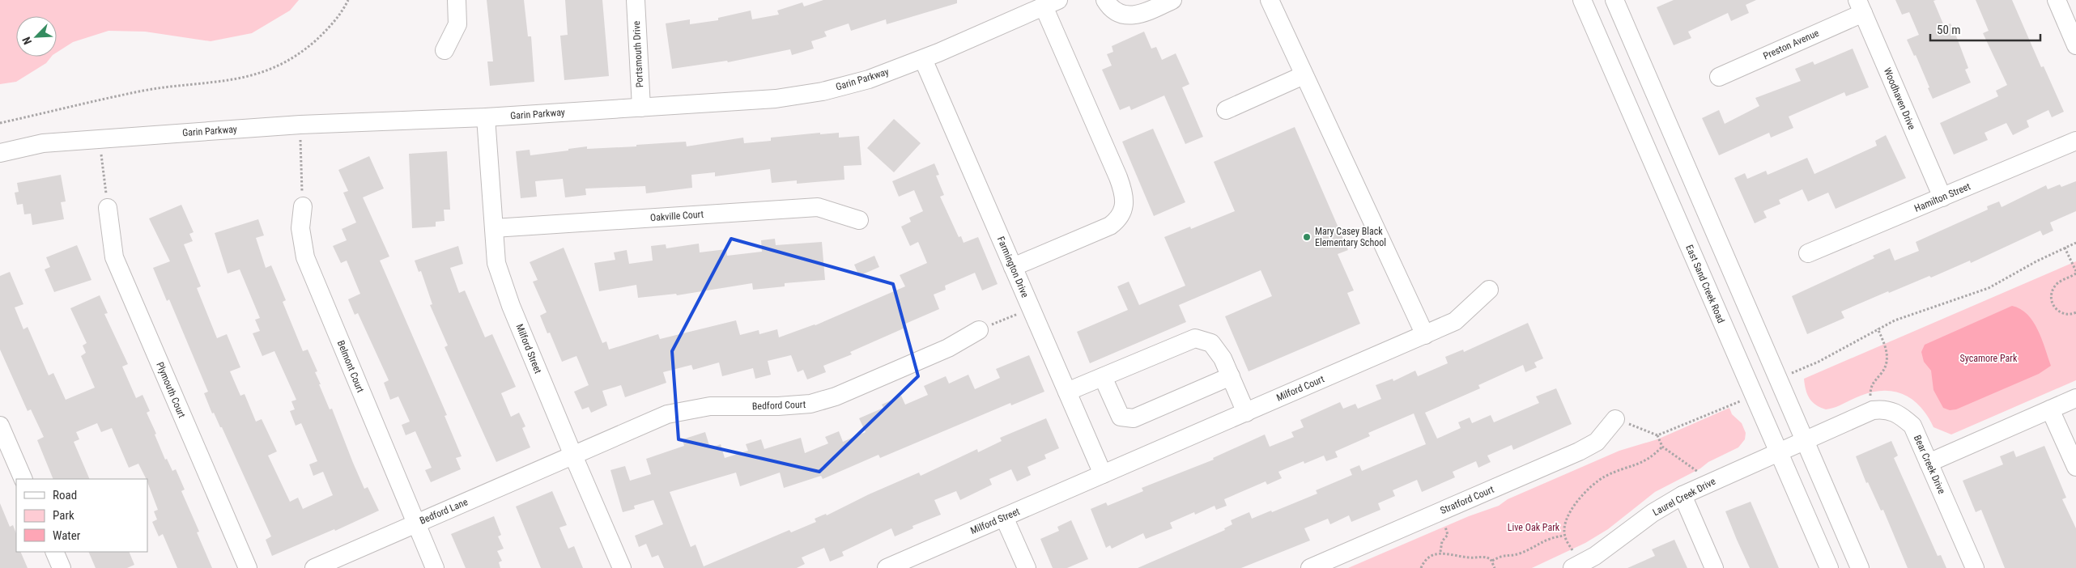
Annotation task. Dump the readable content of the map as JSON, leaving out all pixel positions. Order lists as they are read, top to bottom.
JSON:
{
  "streets": {
    "street": [
      "Preston Avenue",
      "Portsmouth Drive",
      "Garin Parkway",
      "Woodhaven Drive",
      "Hamilton Street",
      "Oakville Court",
      "Farmington Drive",
      "East Sand Creek Road",
      "Milford Street",
      "Belmont Court",
      "Milford Court",
      "Plymouth Court",
      "Bedford Court",
      "Bear Creek Drive",
      "Laurel Creek Drive",
      "Stratford Court",
      "Bedford Lane"
    ]
  },
  "crossings": [
    ["Preston Avenue", "Woodhaven Drive"],
    ["Portsmouth Drive", "Garin Parkway"],
    ["Garin Parkway", "Farmington Drive"],
    ["Garin Parkway", "Milford Street"],
    ["Woodhaven Drive", "Hamilton Street"],
    ["Oakville Court", "Milford Street"],
    ["Farmington Drive", "Milford Street"],
    ["Farmington Drive", "Milford Court"],
    ["East Sand Creek Road", "Laurel Creek Drive"],
    ["Milford Street", "Milford Court"],
    ["Milford Street", "Bedford Court"],
    ["Milford Street", "Bedford Lane"],
    ["Belmont Court", "Bedford Lane"],
    ["Bedford Court", "Bedford Lane"],
    ["Bear Creek Drive", "Laurel Creek Drive"]
  ],
  "parks": ["Sycamore Park", "Live Oak Park"],
  "places": ["Mary Casey Black Elementary School"],
  "legend": ["Road", "Park", "Water"],
  "scale_bar": "50 m",
  "north": "bottom left"
}
